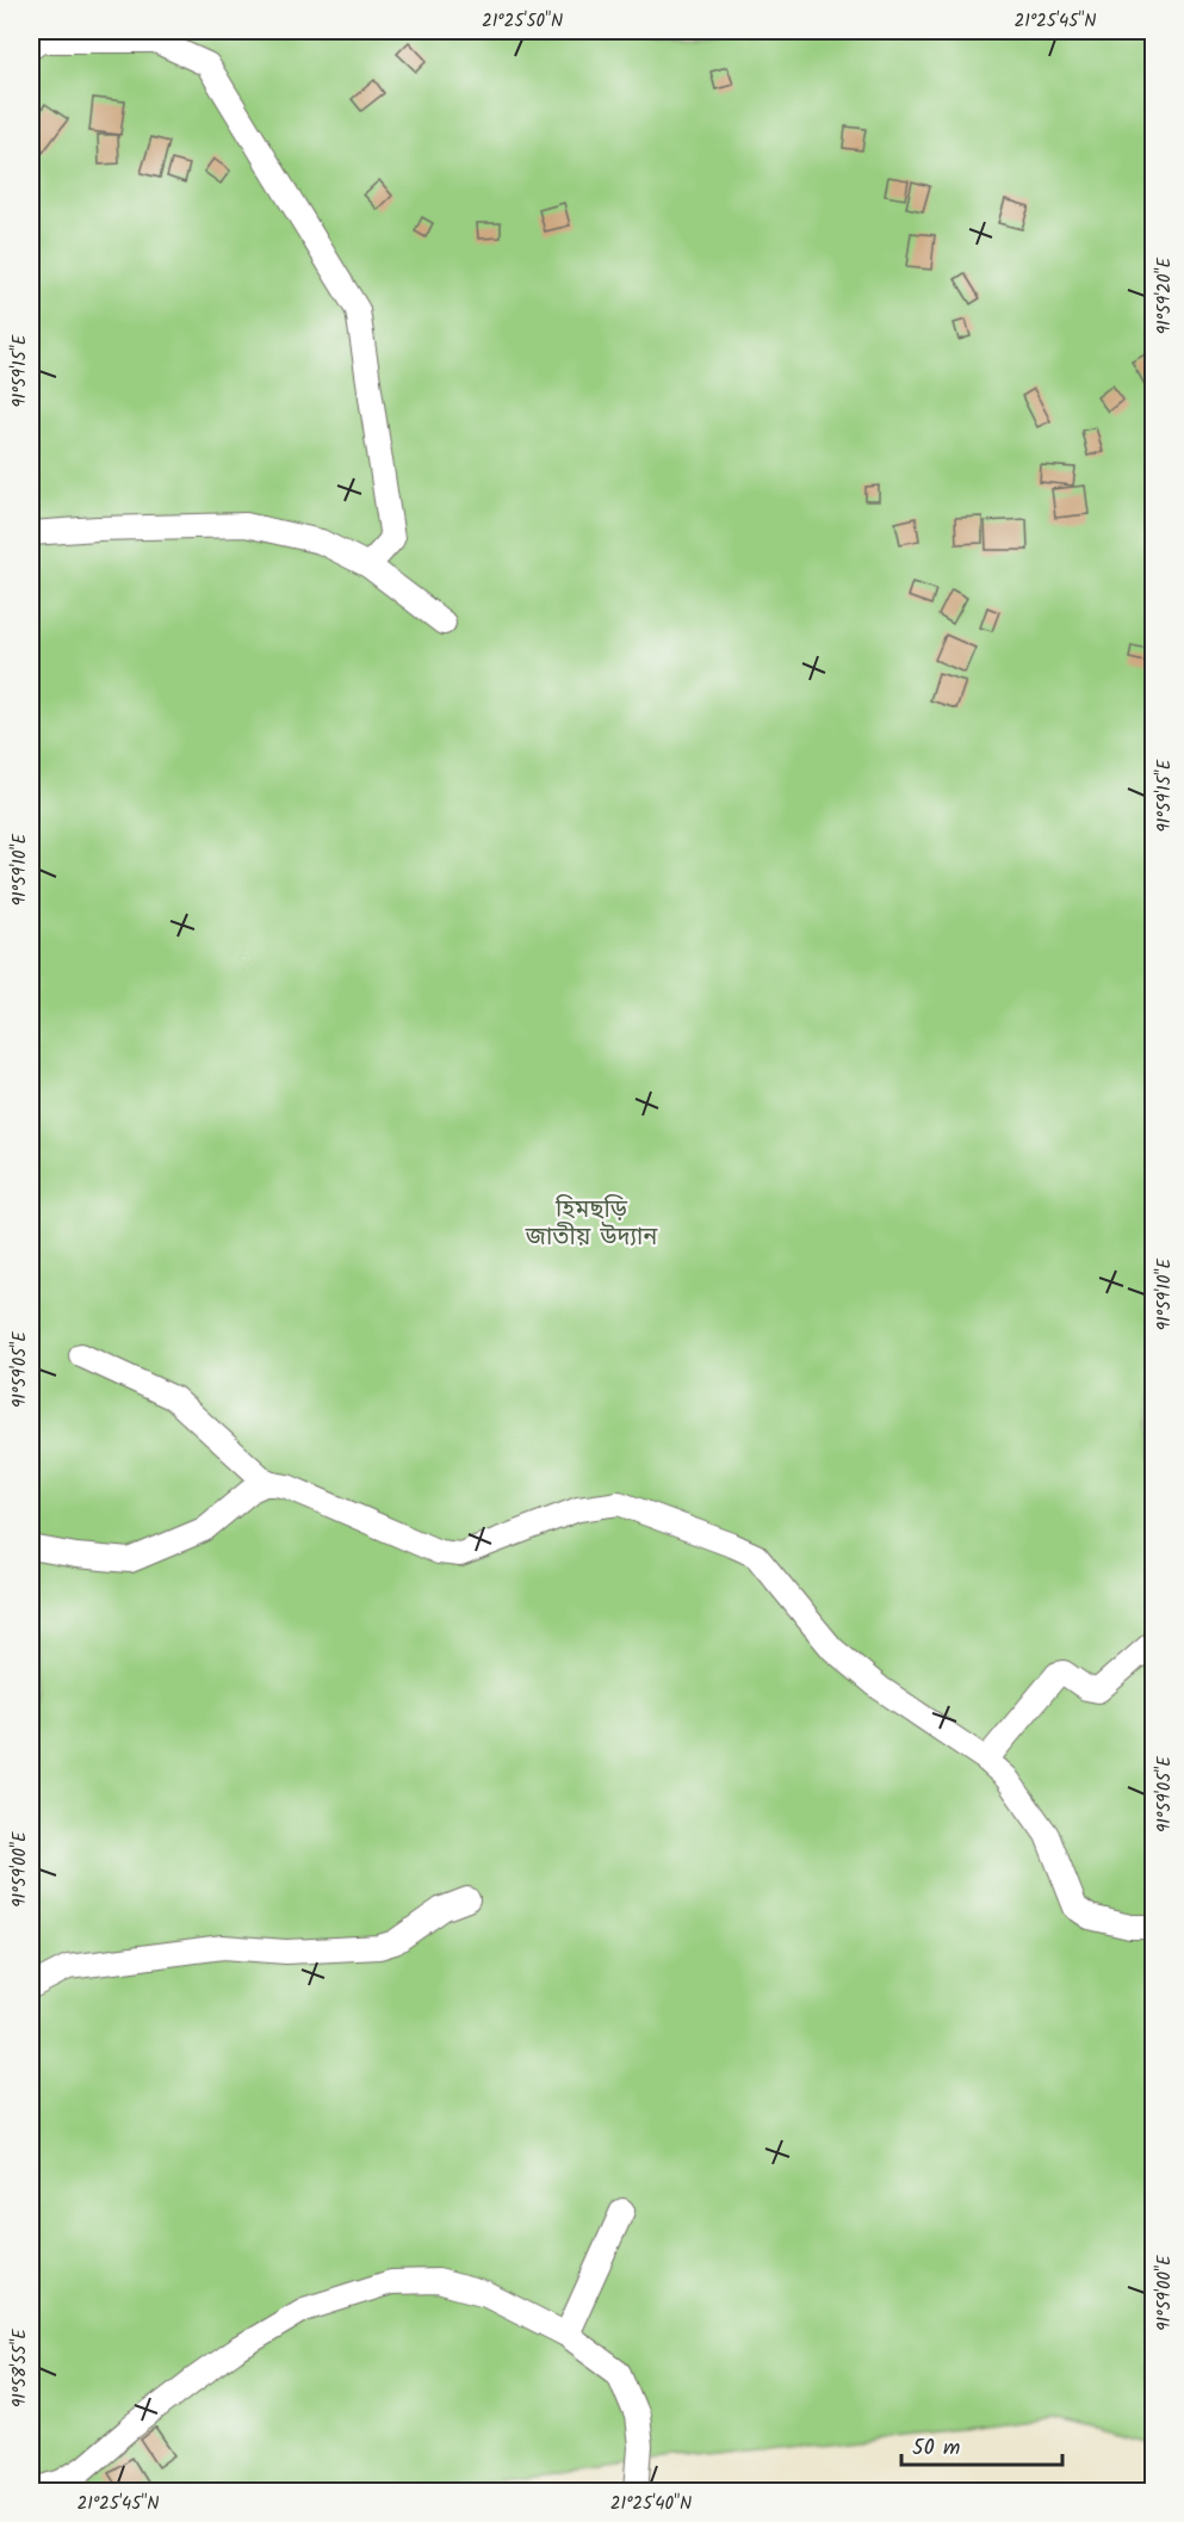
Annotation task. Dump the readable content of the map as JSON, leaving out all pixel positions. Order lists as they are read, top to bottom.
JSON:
{
  "parks": ["হিমছড়ি জাতীয় উদ্যান"],
  "scale_bar": "50 m",
  "coordinates": [
    "21°25'50\"N",
    "21°25'45\"N",
    "91°59'20\"E",
    "91°59'15\"E",
    "91°59'10\"E",
    "91°59'05\"E",
    "91°59'00\"E",
    "91°58'55\"E",
    "21°25'40\"N"
  ]
}
